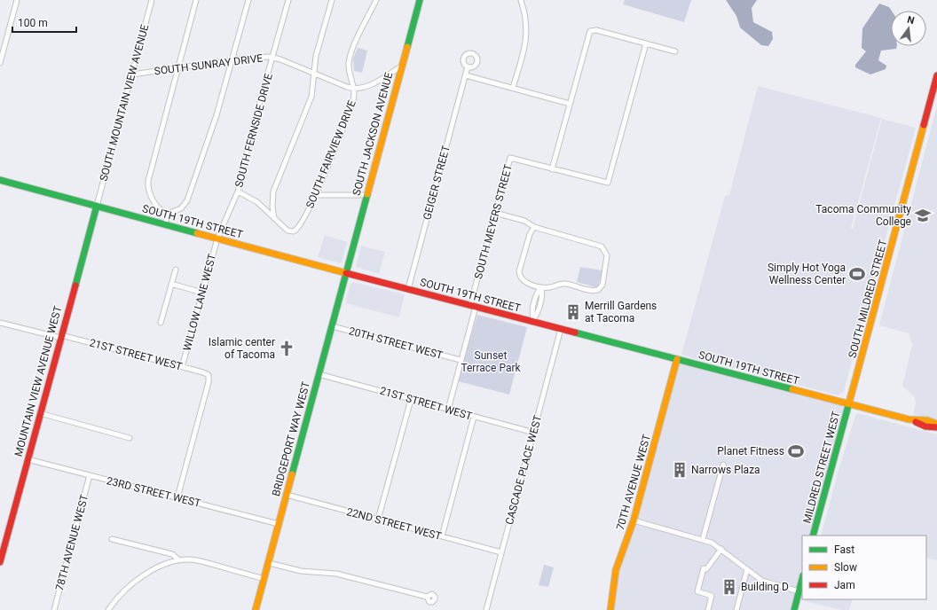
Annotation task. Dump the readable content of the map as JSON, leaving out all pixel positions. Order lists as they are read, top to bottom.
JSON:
{
  "streets": {
    "main road": [
      "SOUTH JACKSON AVENUE",
      "SOUTH 19TH STREET",
      "SOUTH MILDRED STREET",
      "MOUNTAIN VIEW AVENUE WEST",
      "BRIDGEPORT WAY WEST",
      "MILDRED STREET WEST",
      "70TH AVENUE WEST"
    ],
    "street": [
      "SOUTH SUNRAY DRIVE",
      "SOUTH MOUNTAIN VIEW AVENUE",
      "SOUTH FERNSIDE DRIVE",
      "SOUTH FAIRVIEW DRIVE",
      "GEIGER STREET",
      "SOUTH MEYERS STREET",
      "WILLOW LANE WEST",
      "20TH STREET WEST",
      "21ST STREET WEST",
      "CASCADE PLACE WEST",
      "23RD STREET WEST",
      "22ND STREET WEST",
      "78TH AVENUE WEST"
    ]
  },
  "crossings": [
    ["SOUTH SUNRAY DRIVE", "SOUTH MOUNTAIN VIEW AVENUE"],
    ["SOUTH SUNRAY DRIVE", "SOUTH FERNSIDE DRIVE"],
    ["SOUTH SUNRAY DRIVE", "SOUTH FAIRVIEW DRIVE"],
    ["SOUTH MOUNTAIN VIEW AVENUE", "SOUTH 19TH STREET"],
    ["SOUTH MOUNTAIN VIEW AVENUE", "MOUNTAIN VIEW AVENUE WEST"],
    ["SOUTH FERNSIDE DRIVE", "SOUTH 19TH STREET"],
    ["SOUTH FERNSIDE DRIVE", "WILLOW LANE WEST"],
    ["SOUTH JACKSON AVENUE", "SOUTH 19TH STREET"],
    ["SOUTH JACKSON AVENUE", "BRIDGEPORT WAY WEST"],
    ["GEIGER STREET", "SOUTH 19TH STREET"],
    ["SOUTH 19TH STREET", "SOUTH MEYERS STREET"],
    ["SOUTH 19TH STREET", "SOUTH MILDRED STREET"],
    ["SOUTH 19TH STREET", "WILLOW LANE WEST"],
    ["SOUTH 19TH STREET", "MOUNTAIN VIEW AVENUE WEST"],
    ["SOUTH 19TH STREET", "BRIDGEPORT WAY WEST"],
    ["SOUTH 19TH STREET", "MILDRED STREET WEST"],
    ["SOUTH 19TH STREET", "CASCADE PLACE WEST"],
    ["SOUTH 19TH STREET", "70TH AVENUE WEST"],
    ["SOUTH MEYERS STREET", "20TH STREET WEST"],
    ["SOUTH MEYERS STREET", "21ST STREET WEST"],
    ["SOUTH MILDRED STREET", "MILDRED STREET WEST"],
    ["WILLOW LANE WEST", "21ST STREET WEST"],
    ["20TH STREET WEST", "BRIDGEPORT WAY WEST"],
    ["21ST STREET WEST", "MOUNTAIN VIEW AVENUE WEST"],
    ["21ST STREET WEST", "BRIDGEPORT WAY WEST"],
    ["21ST STREET WEST", "CASCADE PLACE WEST"],
    ["21ST STREET WEST", "23RD STREET WEST"],
    ["MOUNTAIN VIEW AVENUE WEST", "23RD STREET WEST"],
    ["BRIDGEPORT WAY WEST", "23RD STREET WEST"],
    ["BRIDGEPORT WAY WEST", "22ND STREET WEST"],
    ["CASCADE PLACE WEST", "22ND STREET WEST"],
    ["23RD STREET WEST", "78TH AVENUE WEST"]
  ],
  "parks": ["Sunset Terrace Park"],
  "places": {
    "school or university": ["Tacoma Community College"],
    "sports": ["Simply Hot Yoga Wellness Center", "Planet Fitness"],
    "building": ["Merrill Gardens at Tacoma", "Narrows Plaza", "Building D"],
    "church": ["Islamic center of Tacoma"]
  },
  "legend": ["Fast", "Slow", "Jam"],
  "scale_bar": "100 m",
  "north": "top"
}
